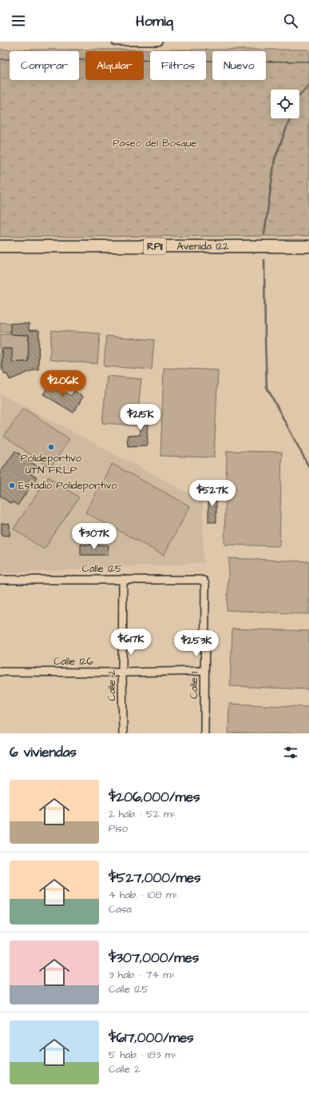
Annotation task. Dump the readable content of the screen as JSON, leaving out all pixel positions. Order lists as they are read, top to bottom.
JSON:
{
  "streets": {
    "highway": ["RP11", "Avenida 122"],
    "street": [
      "Calle 125",
      "Calle 126",
      "Calle 2",
      "Calle 1"
    ]
  },
  "crossings": [
    ["Calle 125", "Calle 2"],
    ["Calle 125", "Calle 1"],
    ["Calle 126", "Calle 2"],
    ["Calle 126", "Calle 1"]
  ],
  "parks": ["Paseo del Bosque"],
  "places": ["Polideportivo UTN FRLP", "Estadio Polideportivo"],
  "page": {
    "header": "Homiq",
    "chip": [
      "Comprar",
      "Alquilar",
      "Filtros",
      "Nuevo"
    ],
    "price": [
      "$206K",
      "$215K",
      "$527K",
      "$307K",
      "$617K",
      "$253K"
    ],
    "heading": "6 viviendas",
    "list": [
      {
        "name": "$206,000/mes",
        "note": "2 hab. · 52 m² · Piso"
      },
      {
        "name": "$527,000/mes",
        "note": "4 hab. · 108 m² · Casa"
      },
      {
        "name": "$307,000/mes",
        "note": "3 hab. · 74 m² · Calle 125"
      },
      {
        "name": "$617,000/mes",
        "note": "5 hab. · 183 m² · Calle 2"
      }
    ]
  }
}
